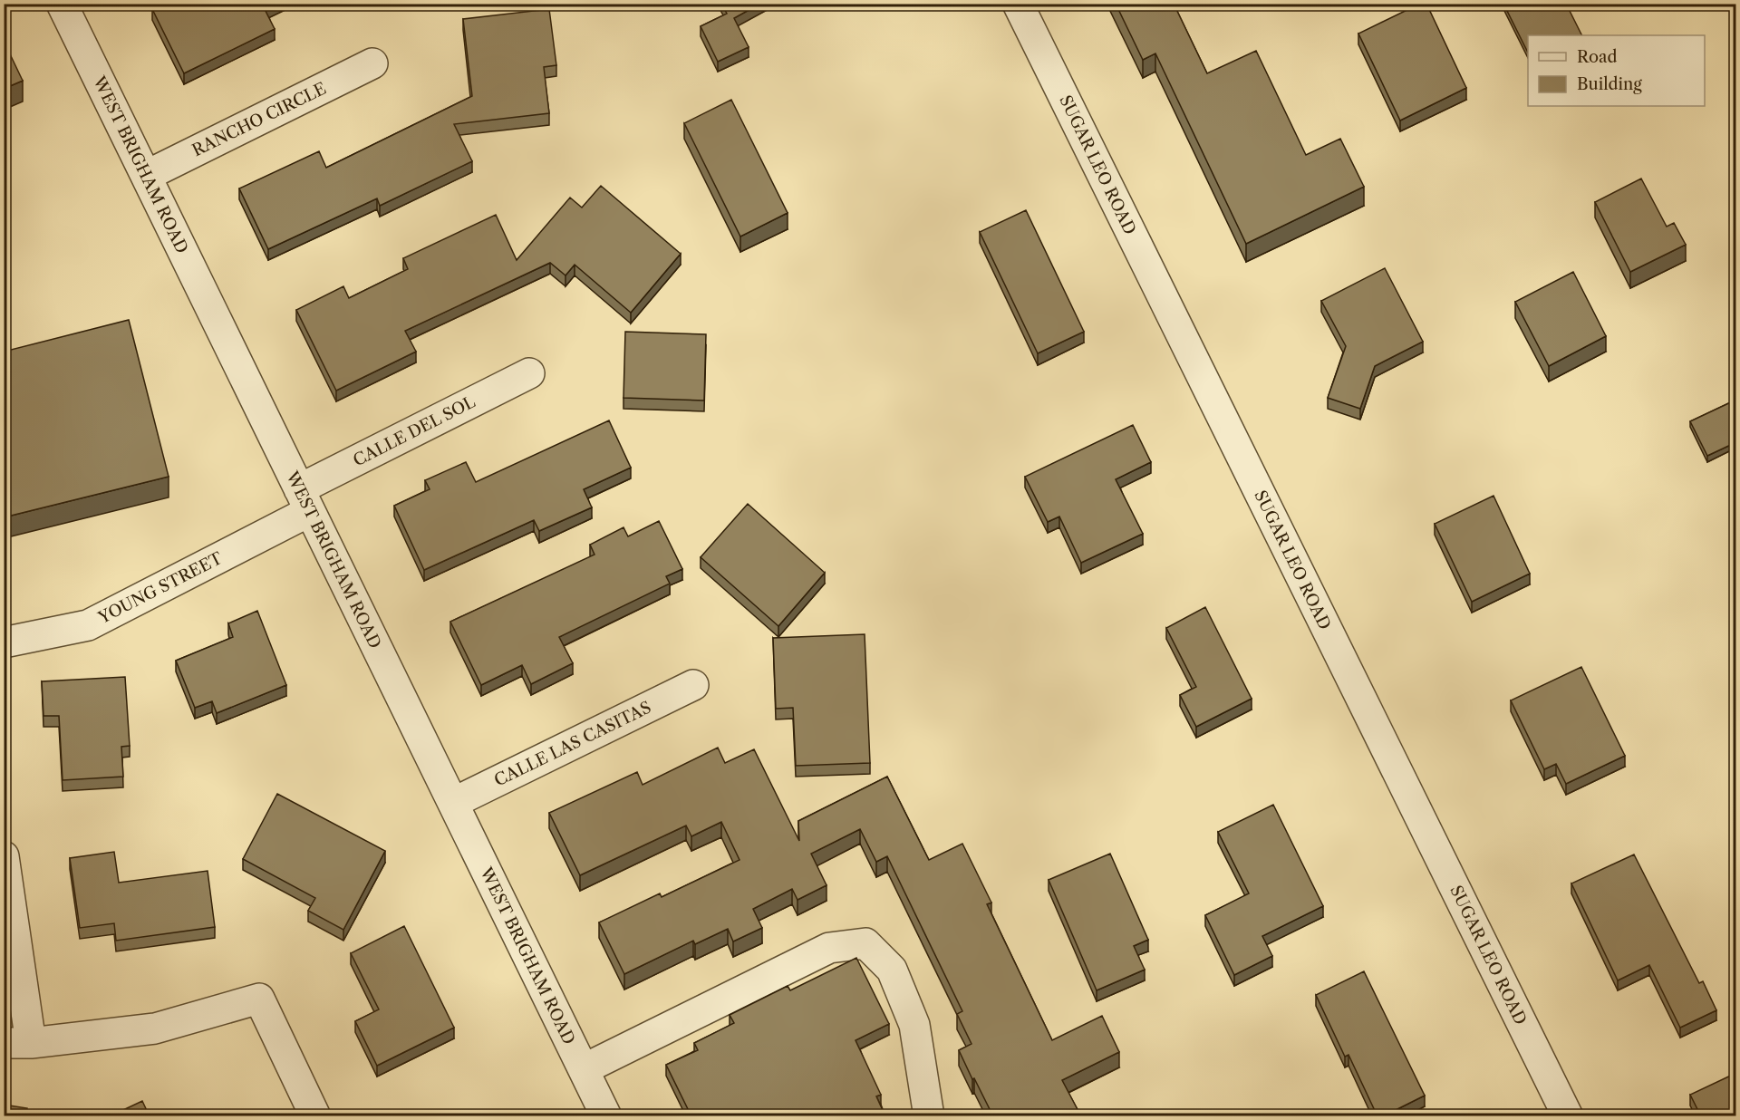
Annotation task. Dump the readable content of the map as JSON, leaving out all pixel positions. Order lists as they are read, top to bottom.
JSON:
{
  "streets": {
    "street": [
      "RANCHO CIRCLE",
      "WEST BRIGHAM ROAD",
      "SUGAR LEO ROAD",
      "CALLE DEL SOL",
      "YOUNG STREET",
      "CALLE LAS CASITAS"
    ]
  },
  "crossings": [
    ["RANCHO CIRCLE", "WEST BRIGHAM ROAD"],
    ["WEST BRIGHAM ROAD", "CALLE DEL SOL"],
    ["WEST BRIGHAM ROAD", "YOUNG STREET"],
    ["WEST BRIGHAM ROAD", "CALLE LAS CASITAS"],
    ["CALLE DEL SOL", "YOUNG STREET"]
  ],
  "legend": ["Road", "Building"]
}
